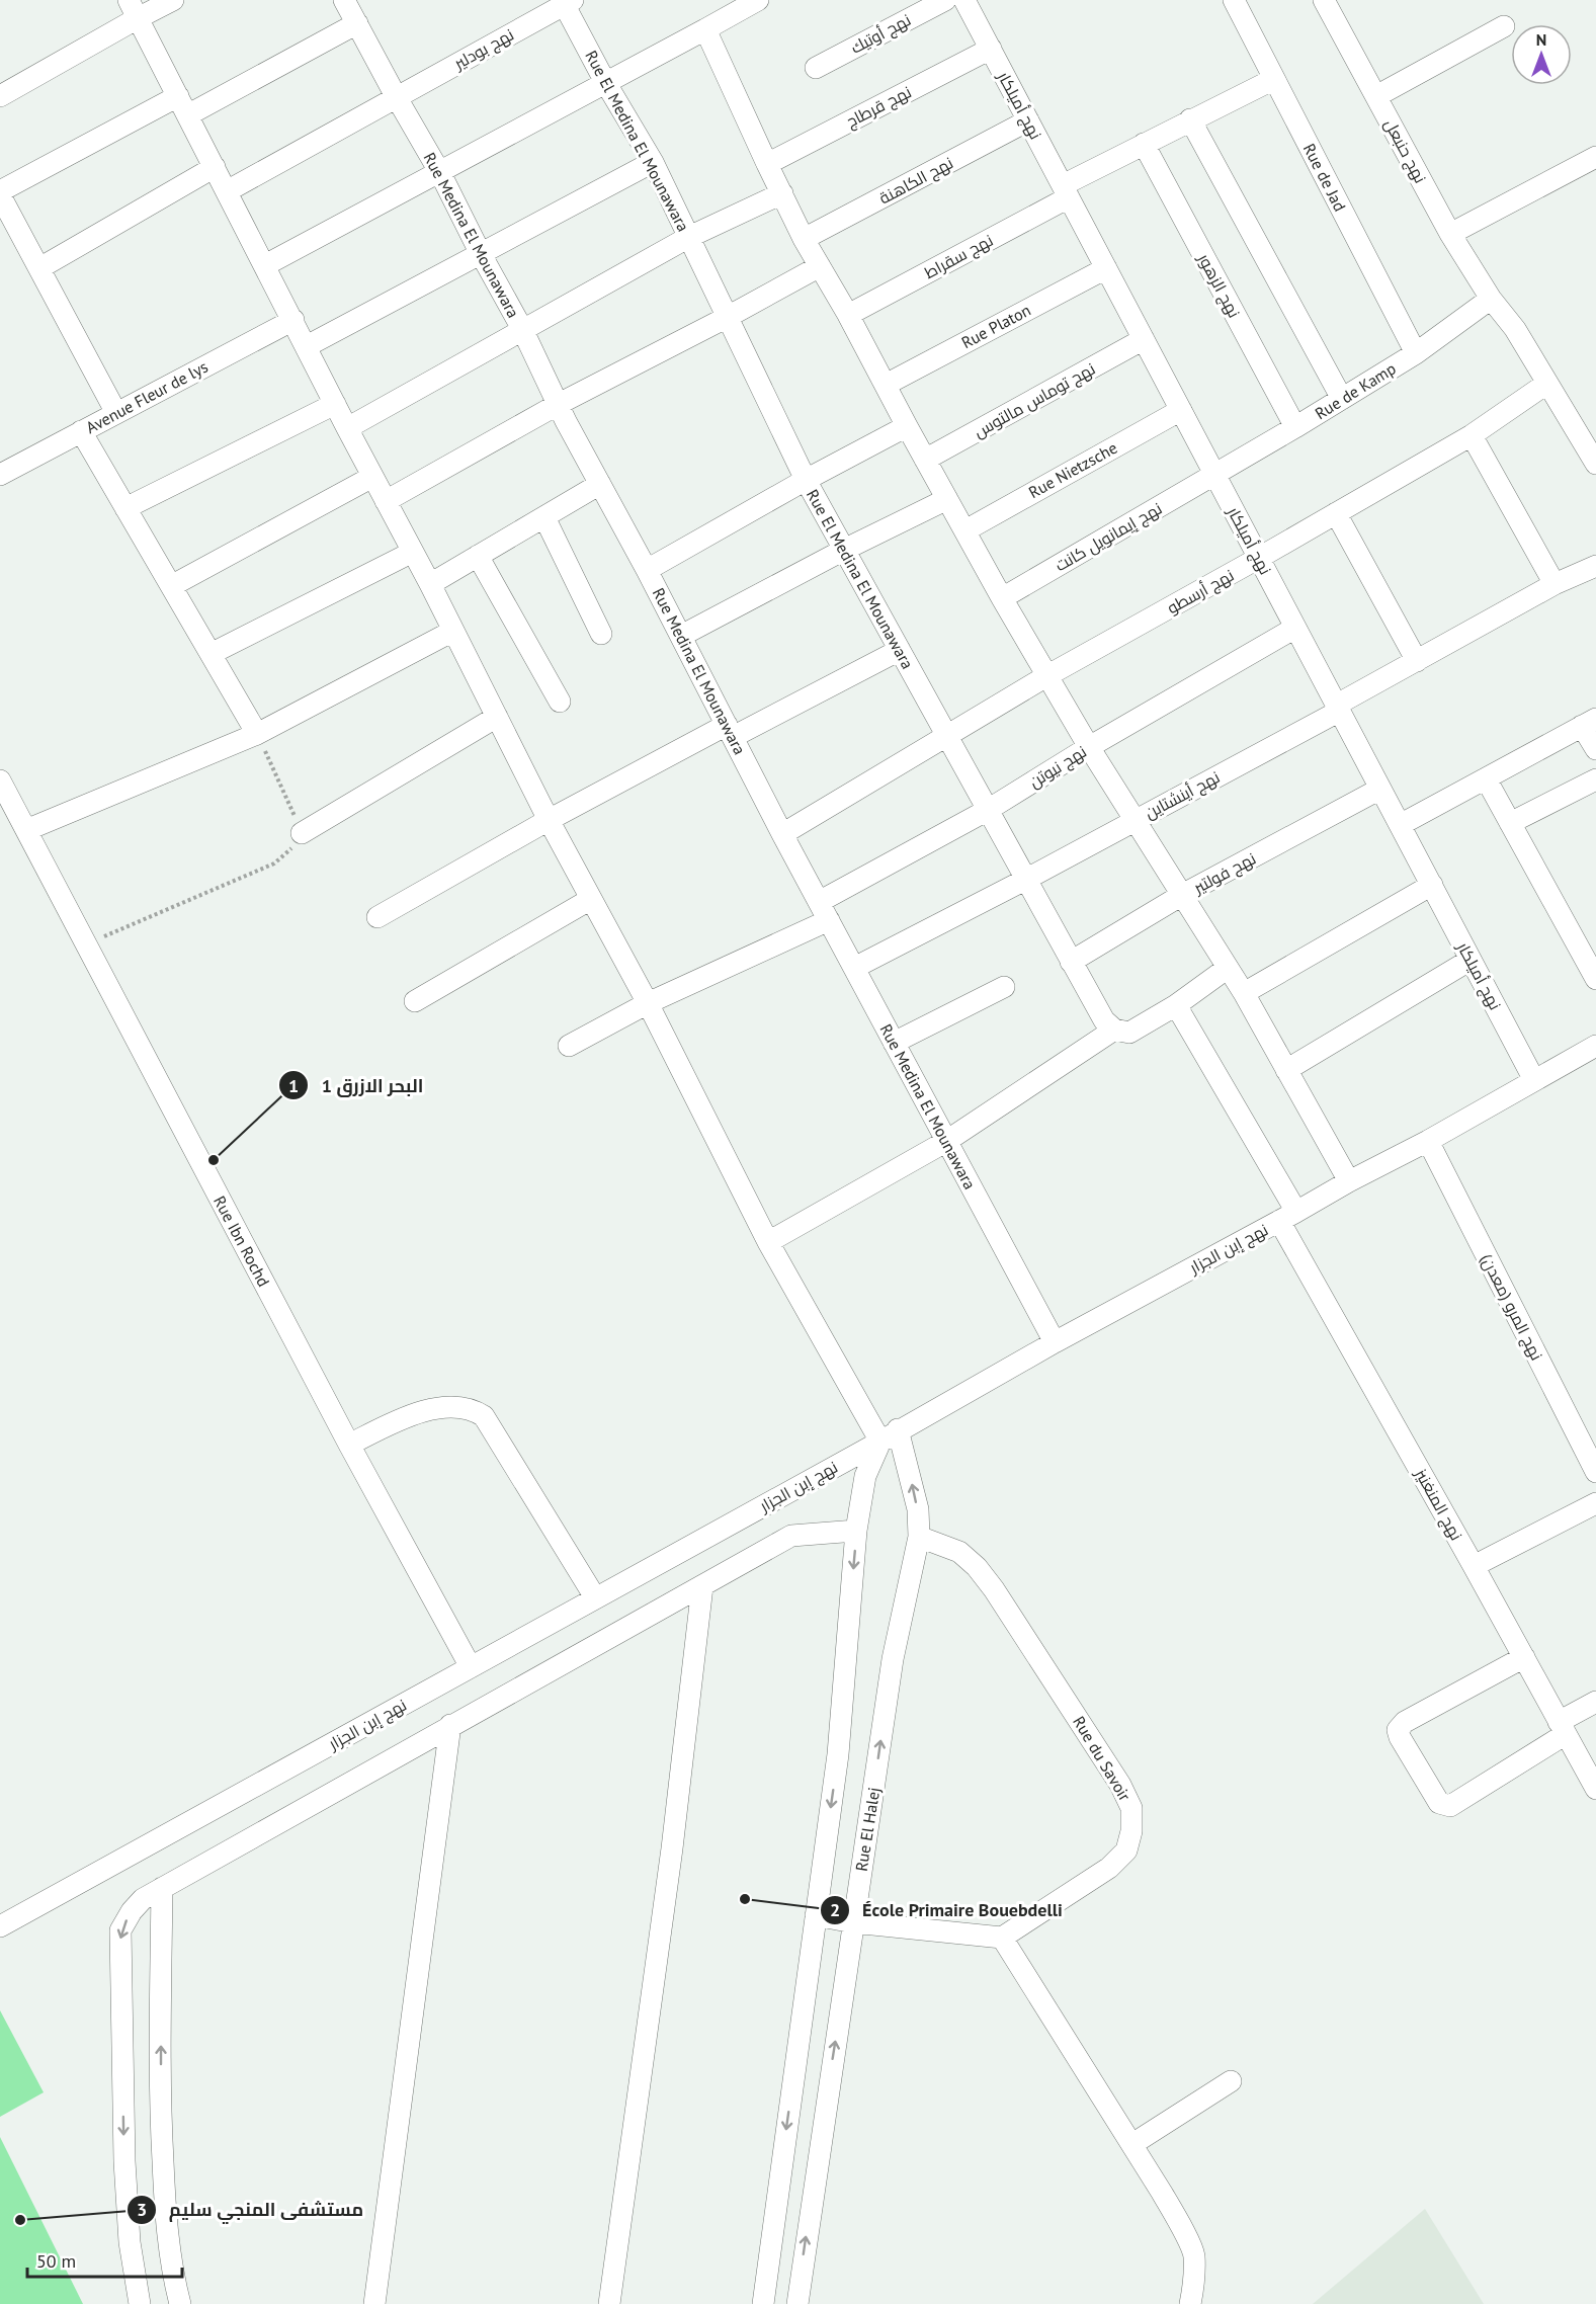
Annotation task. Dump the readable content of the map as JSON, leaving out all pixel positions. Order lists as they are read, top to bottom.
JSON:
{
  "streets": {
    "street": [
      "نهج أوتيك",
      "نهج بودلير",
      "نهج أميلكار",
      "نهج قرطاج",
      "Rue El Medina El Mounawara",
      "نهج حنبعل",
      "Rue de Jad",
      "نهج الكاهنة",
      "Rue Medina El Mounawara",
      "نهج سقراط",
      "نهج الزهور",
      "Rue Platon",
      "Rue de Kamp",
      "Avenue Fleur de lys",
      "نهج توماس مالتوس",
      "Rue Nietzsche",
      "نهج إيمانويل كانت",
      "نهج أرسطو",
      "نهج نيوتن",
      "نهج أينشتاين",
      "نهج فولتير",
      "Rue Ibn Rochd",
      "نهج إبن الجزار",
      "نهج المرو (معدن)",
      "نهج المنغنيز",
      "Rue du Savoir",
      "Rue El Halej"
    ]
  },
  "crossings": [
    ["نهج بودلير", "Rue El Medina El Mounawara"],
    ["نهج بودلير", "Rue Medina El Mounawara"],
    ["نهج بودلير", "Rue El Halej"],
    ["نهج أميلكار", "نهج قرطاج"],
    ["نهج أميلكار", "نهج الكاهنة"],
    ["نهج أميلكار", "نهج سقراط"],
    ["نهج أميلكار", "Rue Platon"],
    ["نهج أميلكار", "Rue de Kamp"],
    ["نهج أميلكار", "نهج توماس مالتوس"],
    ["نهج أميلكار", "Rue Nietzsche"],
    ["نهج أميلكار", "نهج إيمانويل كانت"],
    ["نهج أميلكار", "نهج أرسطو"],
    ["نهج أميلكار", "نهج نيوتن"],
    ["نهج أميلكار", "نهج أينشتاين"],
    ["نهج أميلكار", "نهج فولتير"],
    ["نهج أميلكار", "نهج إبن الجزار"],
    ["Rue El Medina El Mounawara", "نهج أرسطو"],
    ["Rue El Medina El Mounawara", "نهج نيوتن"],
    ["Rue El Medina El Mounawara", "نهج أينشتاين"],
    ["Rue El Medina El Mounawara", "نهج فولتير"],
    ["نهج حنبعل", "Rue de Kamp"],
    ["نهج حنبعل", "نهج أرسطو"],
    ["Rue de Jad", "نهج سقراط"],
    ["Rue de Jad", "Rue de Kamp"],
    ["Rue Medina El Mounawara", "نهج أرسطو"],
    ["Rue Medina El Mounawara", "نهج نيوتن"],
    ["Rue Medina El Mounawara", "نهج أينشتاين"],
    ["Rue Medina El Mounawara", "نهج إبن الجزار"],
    ["نهج سقراط", "نهج الزهور"],
    ["نهج الزهور", "Rue de Kamp"],
    ["Rue de Kamp", "نهج إيمانويل كانت"],
    ["Avenue Fleur de lys", "Rue El Halej"],
    ["نهج نيوتن", "Rue El Halej"],
    ["Rue Ibn Rochd", "نهج إبن الجزار"],
    ["نهج إبن الجزار", "نهج المرو (معدن)"],
    ["نهج إبن الجزار", "نهج المنغنيز"],
    ["نهج إبن الجزار", "Rue El Halej"],
    ["Rue du Savoir", "Rue El Halej"]
  ],
  "places": ["1 البحر الازرق", "École Primaire Bouebdelli", "مستشفى المنجي سليم"],
  "scale_bar": "50 m",
  "north": "top"
}
